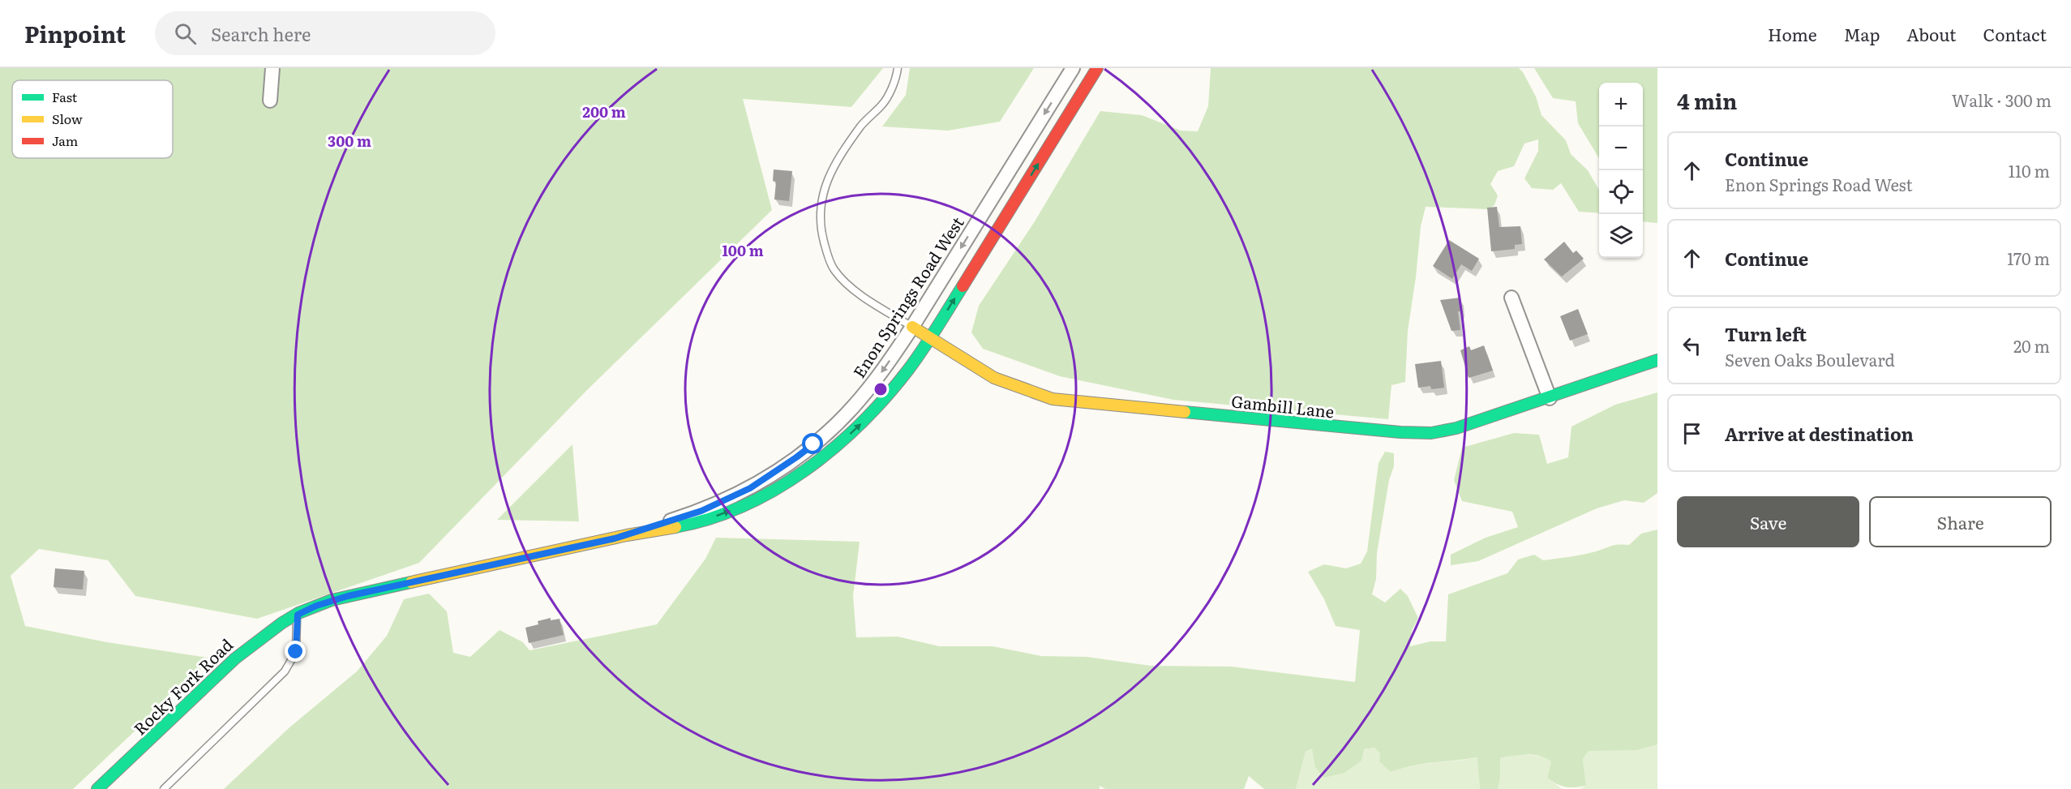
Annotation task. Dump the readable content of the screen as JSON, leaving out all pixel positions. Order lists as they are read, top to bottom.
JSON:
{
  "streets": {
    "street": ["Enon Springs Road West", "Gambill Lane", "Rocky Fork Road"]
  },
  "crossings": [
    ["Enon Springs Road West", "Gambill Lane"],
    ["Enon Springs Road West", "Rocky Fork Road"],
    ["Gambill Lane", "Rocky Fork Road"]
  ],
  "one_way": ["Enon Springs Road West", "Rocky Fork Road"],
  "legend": ["Fast", "Slow", "Jam"],
  "page": {
    "header": "Pinpoint",
    "search": "Search here",
    "nav": [
      "Home",
      "Map",
      "About",
      "Contact"
    ],
    "heading": ["4 min", "Walk · 300 m"],
    "map_buttons": ["+", "−"],
    "list": [
      ["Continue", "Enon Springs Road West", "110 m"],
      ["Continue", "170 m"],
      ["Turn left", "Seven Oaks Boulevard", "20 m"],
      "Arrive at destination"
    ],
    "buttons": ["Save", "Share"]
  },
  "rings": ["200 m", "300 m", "100 m"]
}
